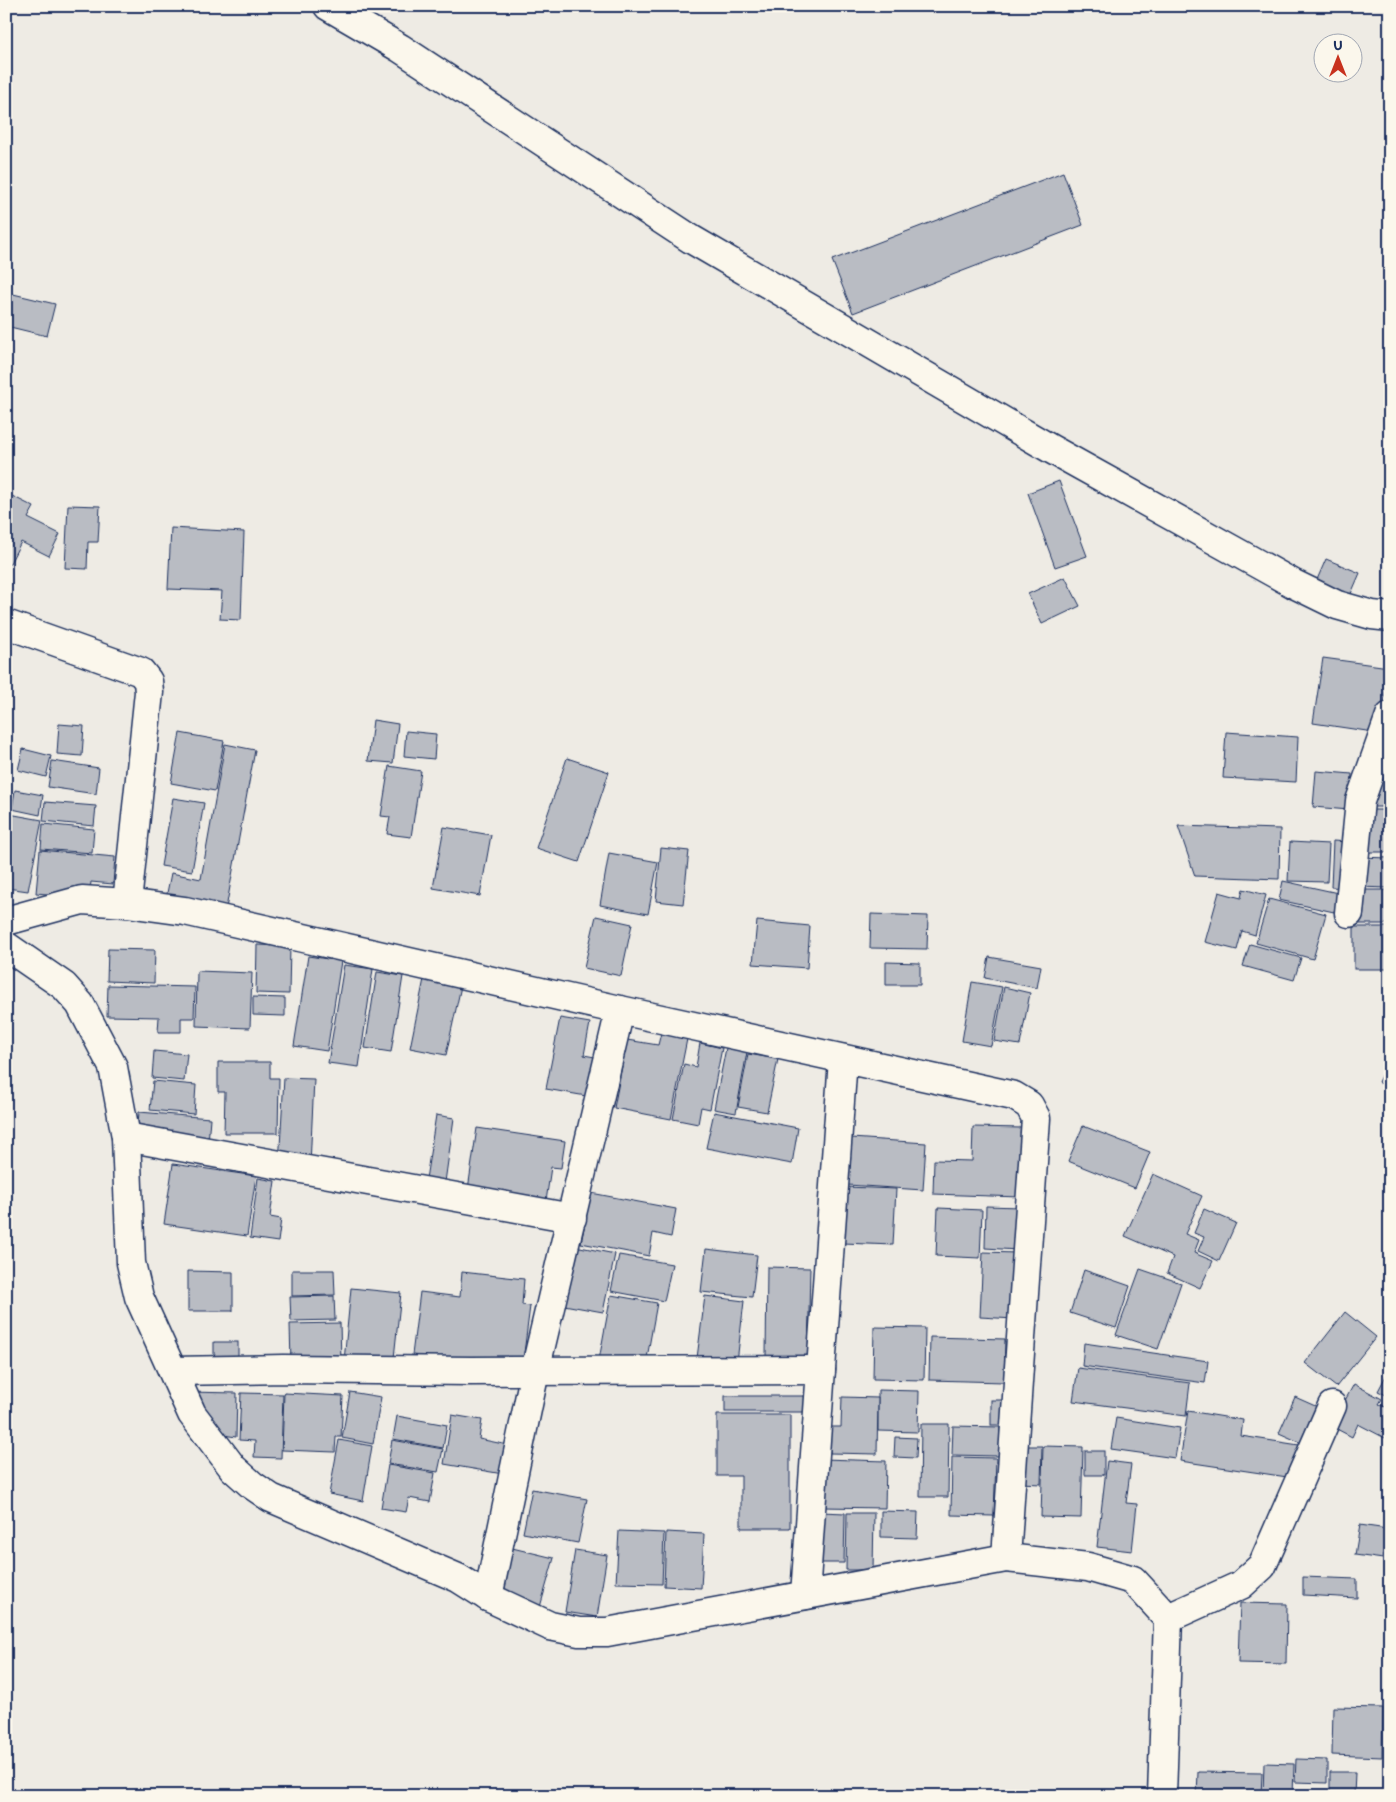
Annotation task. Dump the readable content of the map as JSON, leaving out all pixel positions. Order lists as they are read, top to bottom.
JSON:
{
  "north": "top"
}
